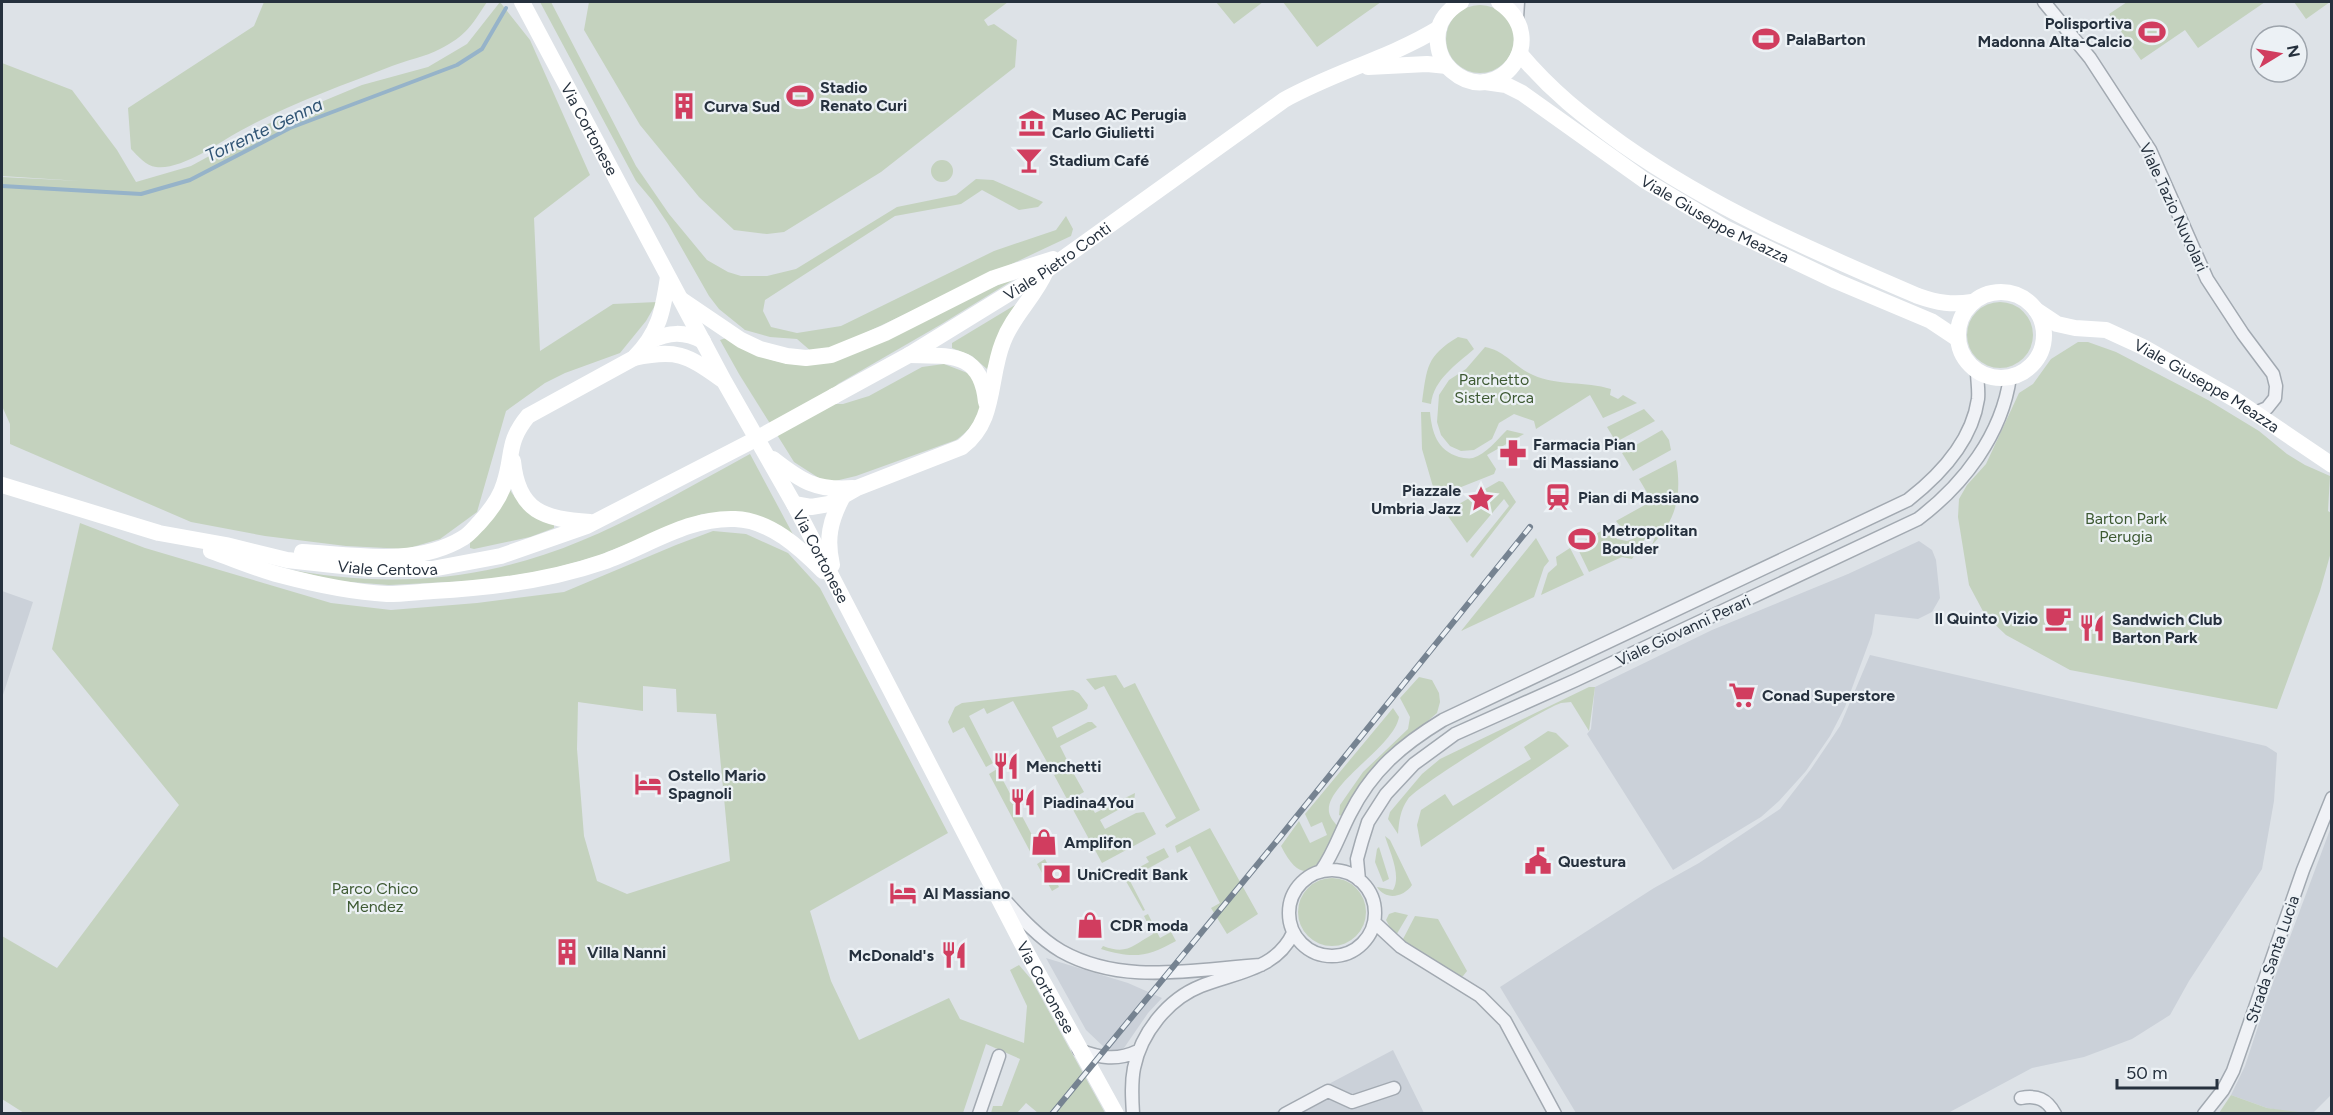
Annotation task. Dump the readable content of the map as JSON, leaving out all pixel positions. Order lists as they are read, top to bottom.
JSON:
{
  "streets": {
    "main road": [
      "Via Cortonese",
      "Viale Giuseppe Meazza",
      "Viale Pietro Conti",
      "Viale Centova"
    ],
    "street": ["Viale Tazio Nuvolari", "Viale Giovanni Perari", "Strada Santa Lucia"]
  },
  "crossings": [
    ["Viale Tazio Nuvolari", "Viale Giuseppe Meazza"],
    ["Viale Giuseppe Meazza", "Viale Pietro Conti"],
    ["Viale Giuseppe Meazza", "Viale Giovanni Perari"],
    ["Viale Pietro Conti", "Viale Centova"]
  ],
  "water": ["Torrente Genna"],
  "parks": ["Parchetto Sister Orca", "Barton Park Perugia", "Parco Chico Mendez"],
  "places": {
    "sports": [
      "Polisportiva Madonna Alta-Calcio",
      "PalaBarton",
      "Stadio Renato Curi",
      "Metropolitan Boulder"
    ],
    "building": ["Curva Sud", "Villa Nanni"],
    "museum": ["Museo AC Perugia Carlo Giulietti"],
    "bar": ["Stadium Café"],
    "pharmacy": ["Farmacia Pian di Massiano"],
    "station": ["Pian di Massiano"],
    "place": ["Piazzale Umbria Jazz"],
    "cafe": ["Il Quinto Vizio"],
    "restaurant": [
      "Sandwich Club Barton Park",
      "Menchetti",
      "Piadina4You",
      "McDonald's"
    ],
    "supermarket": ["Conad Superstore"],
    "hotel": ["Ostello Mario Spagnoli", "Al Massiano"],
    "shop": ["Amplifon", "CDR moda"],
    "public building": ["Questura"],
    "bank": ["UniCredit Bank"]
  },
  "scale_bar": "50 m",
  "north": "right"
}
